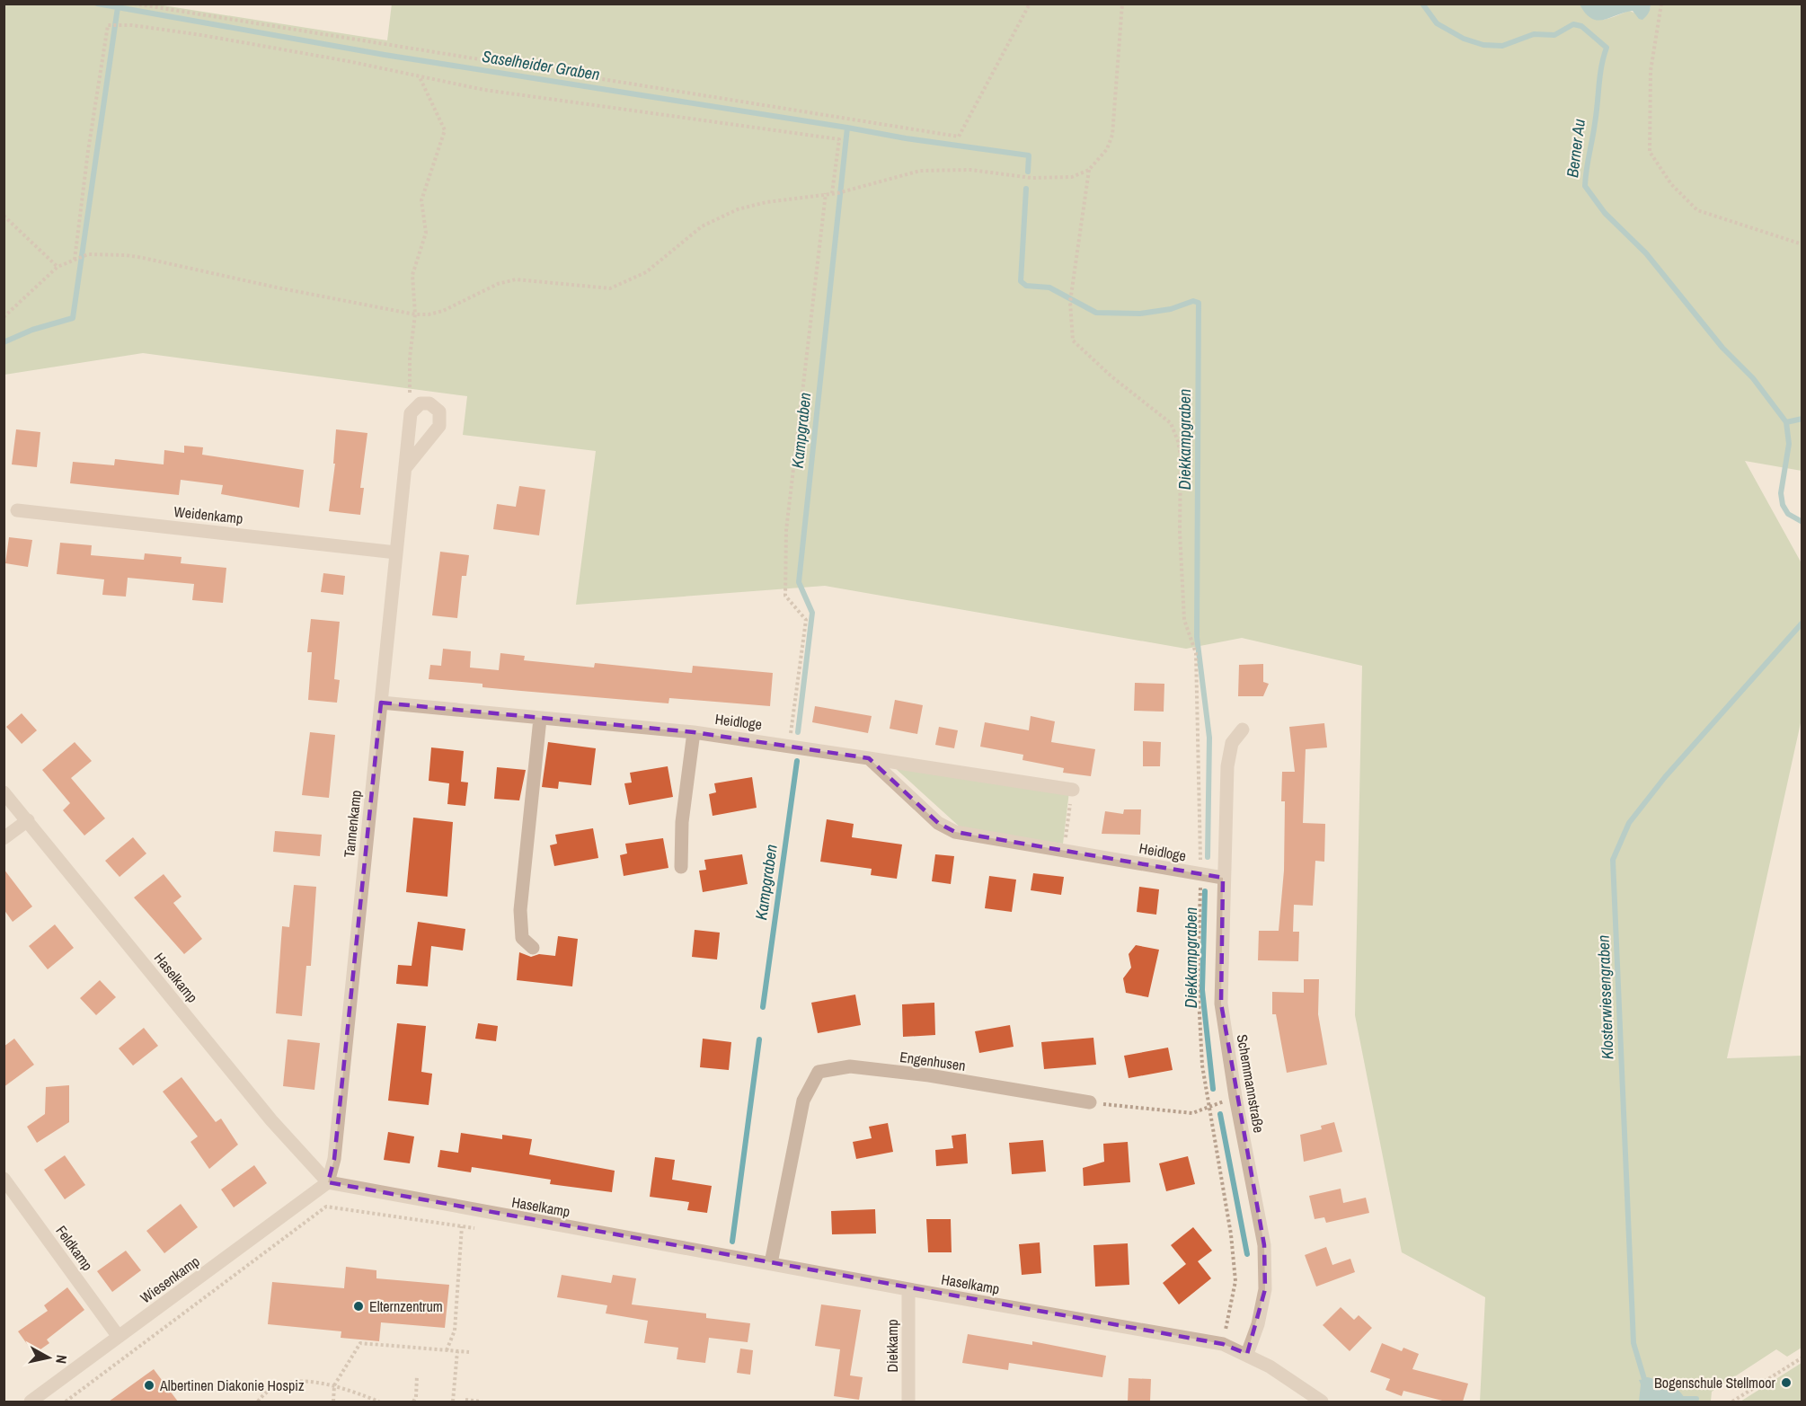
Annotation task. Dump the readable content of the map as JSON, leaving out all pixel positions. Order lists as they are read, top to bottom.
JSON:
{
  "streets": {
    "street": [
      "Weidenkamp",
      "Heidloge",
      "Tannenkamp",
      "Haselkamp",
      "Engenhusen",
      "Schemmannstraße",
      "Feldkamp",
      "Wiesenkamp",
      "Diekkamp"
    ]
  },
  "crossings": [
    ["Weidenkamp", "Tannenkamp"],
    ["Heidloge", "Tannenkamp"],
    ["Heidloge", "Schemmannstraße"],
    ["Tannenkamp", "Haselkamp"],
    ["Tannenkamp", "Wiesenkamp"],
    ["Haselkamp", "Engenhusen"],
    ["Haselkamp", "Schemmannstraße"],
    ["Haselkamp", "Wiesenkamp"],
    ["Haselkamp", "Diekkamp"],
    ["Feldkamp", "Wiesenkamp"]
  ],
  "water": [
    "Saselheider Graben",
    "Berner Au",
    "Kampgraben",
    "Diekkampgraben",
    "Klosterwiesengraben"
  ],
  "places": ["Elternzentrum", "Bogenschule Stellmoor", "Albertinen Diakonie Hospiz"],
  "north": "right"
}
